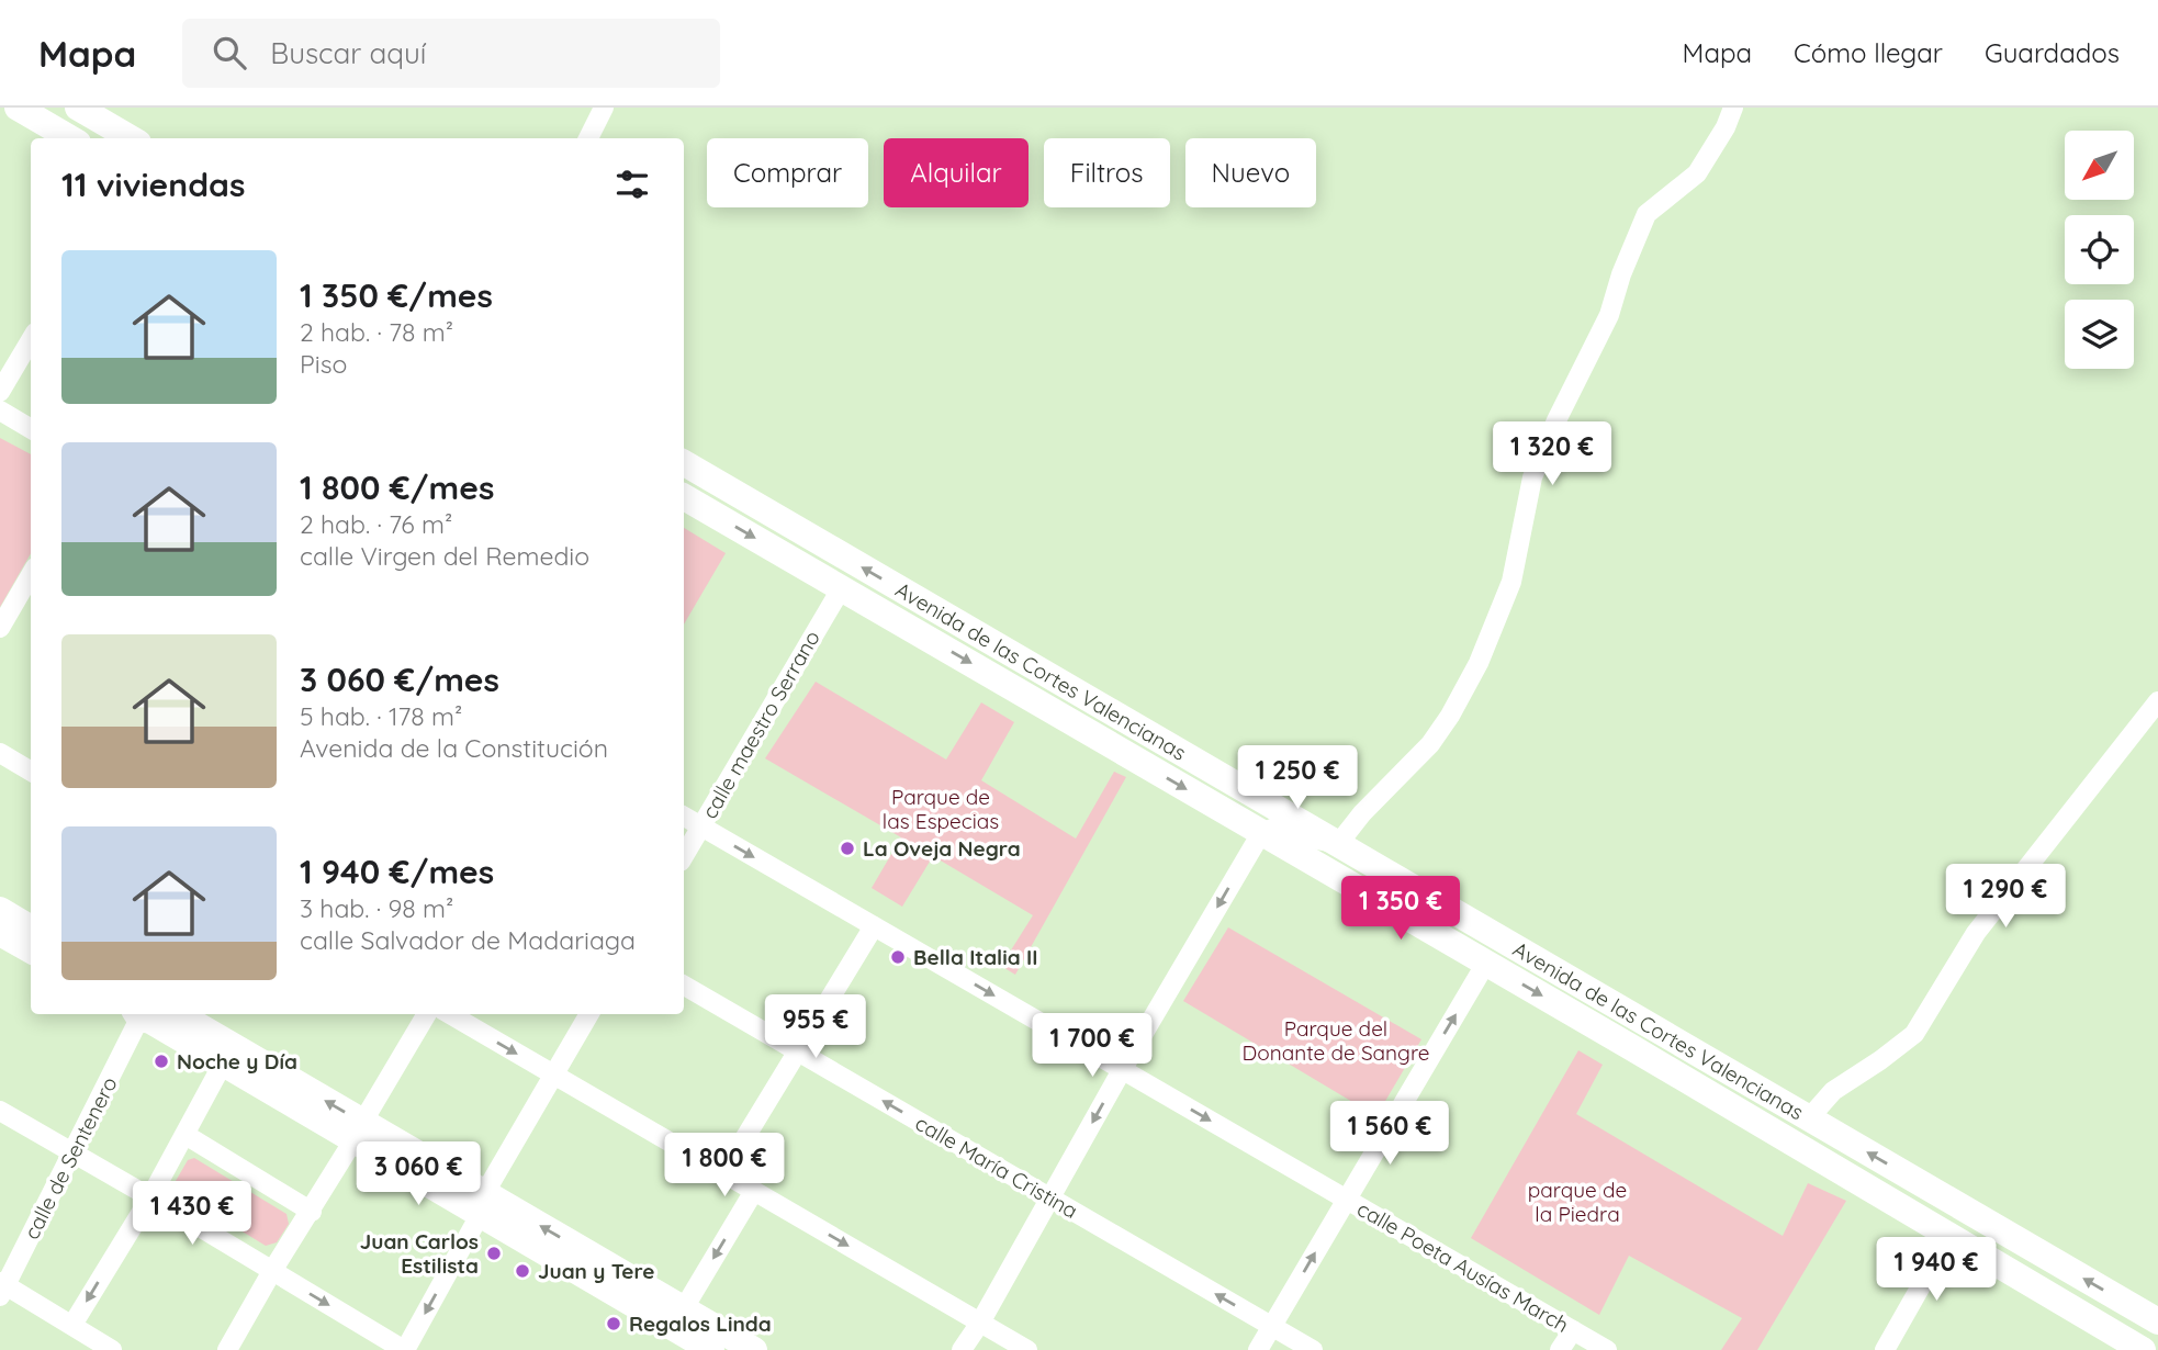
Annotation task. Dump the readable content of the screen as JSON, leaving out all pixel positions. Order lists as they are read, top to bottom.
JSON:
{
  "streets": {
    "street": [
      "Avenida de las Cortes Valencianas",
      "calle maestro Serrano",
      "calle de Sentenero",
      "calle María Cristina",
      "calle Poeta Ausías March"
    ]
  },
  "crossings": [
    ["Avenida de las Cortes Valencianas", "calle maestro Serrano"],
    ["calle maestro Serrano", "calle Poeta Ausías March"]
  ],
  "one_way": ["calle Poeta Ausías March"],
  "parks": ["Parque de las Especias", "Parque del Donante de Sangre", "parque de la Piedra"],
  "places": [
    "La Oveja Negra",
    "Bella Italia II",
    "Noche y Día",
    "Juan Carlos Estilista",
    "Juan y Tere",
    "Regalos Linda"
  ],
  "north": "bottom left",
  "page": {
    "header": "Mapa",
    "search": "Buscar aquí",
    "nav": ["Mapa", "Cómo llegar", "Guardados"],
    "chip": [
      "Comprar",
      "Alquilar",
      "Filtros",
      "Nuevo"
    ],
    "heading": "11 viviendas",
    "list": [
      {
        "name": "1 350 €/mes",
        "note": "2 hab. · 78 m² · Piso"
      },
      {
        "name": "1 800 €/mes",
        "note": "2 hab. · 76 m² · calle Virgen del Remedio"
      },
      {
        "name": "3 060 €/mes",
        "note": "5 hab. · 178 m² · Avenida de la Constitución"
      },
      {
        "name": "1 940 €/mes",
        "note": "3 hab. · 98 m² · calle Salvador de Madariaga"
      }
    ],
    "price": [
      "1 320 €",
      "1 250 €",
      "1 290 €",
      "1 350 €",
      "955 €",
      "1 700 €",
      "1 560 €",
      "1 800 €",
      "3 060 €",
      "1 430 €",
      "1 940 €"
    ]
  }
}
